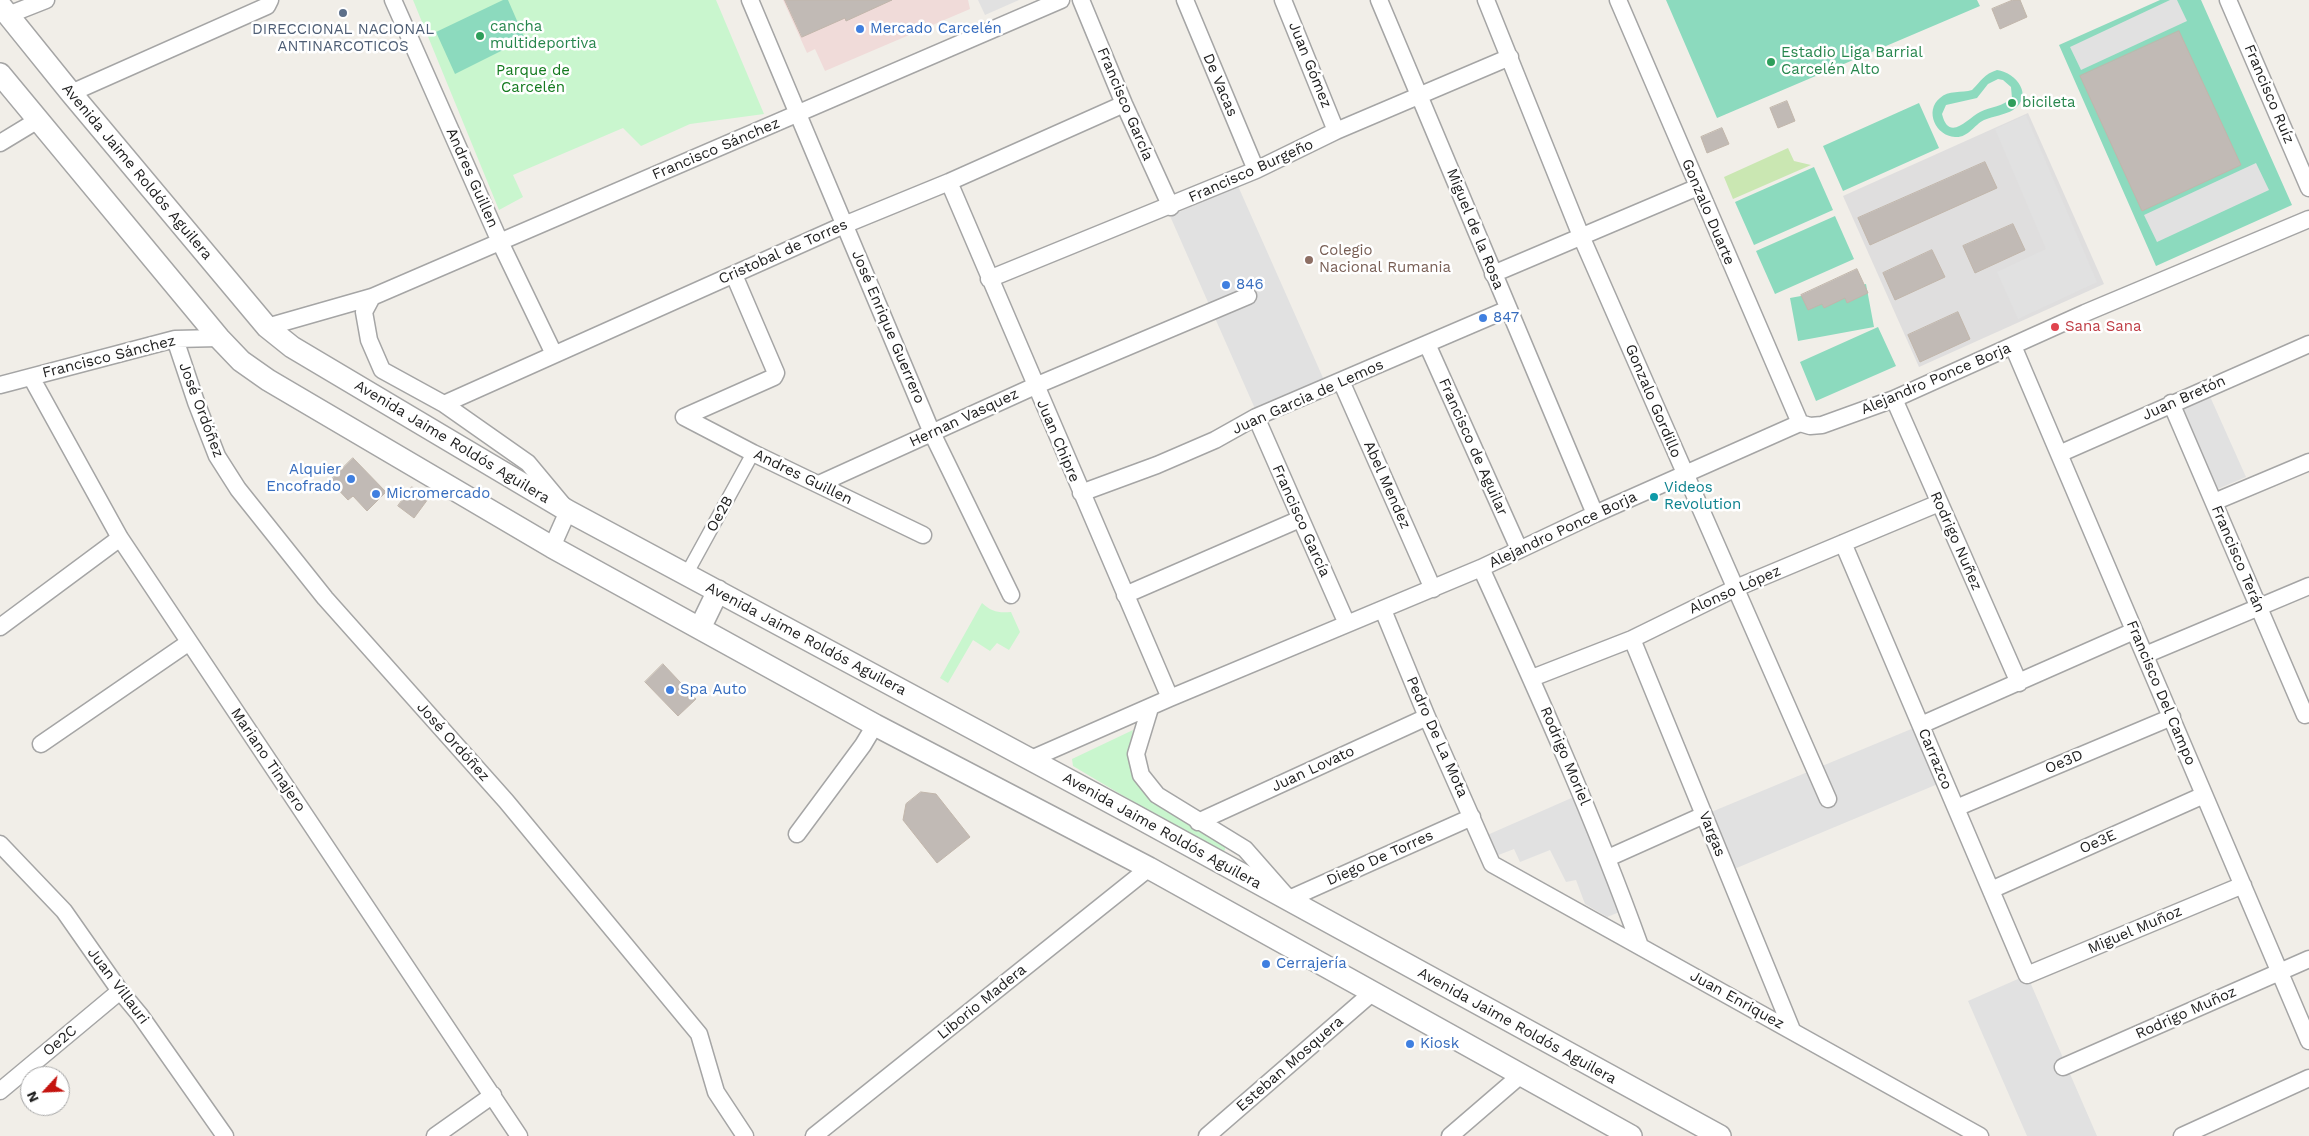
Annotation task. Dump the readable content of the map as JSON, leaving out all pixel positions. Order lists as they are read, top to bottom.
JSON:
{
  "streets": {
    "street": [
      "Juan Gómez",
      "De Vacas",
      "Francisco Ruíz",
      "Francisco García",
      "Francisco Sánchez",
      "Francisco Burgeño",
      "Avenida Jaime Roldós Aguilera",
      "Andres Guillen",
      "Gonzalo Duarte",
      "Miguel de la Rosa",
      "Cristobal de Torres",
      "José Enrique Guerrero",
      "Alejandro Ponce Borja",
      "Juan Garcia de Lemos",
      "Juan Bretón",
      "Gonzalo Gordillo",
      "José Ordóñez",
      "Hernan Vasquez",
      "Juan Chipre",
      "Francisco de Aguilar",
      "Abel Mendez",
      "Oe2B",
      "Rodrigo Nuñez",
      "Francisco Terán",
      "Alonso López",
      "Francisco Del Campo",
      "Pedro De La Mota",
      "Rodrigo Moriel",
      "Carrazco",
      "Mariano Tinajero",
      "Oe3D",
      "Juan Lovato",
      "Vargas",
      "Oe3E",
      "Diego De Torres",
      "Miguel Muñoz",
      "Juan Villauri",
      "Juan Enriquez",
      "Liborio Madera",
      "Rodrigo Muñoz",
      "Oe2C",
      "Esteban Mosquera"
    ]
  },
  "crossings": [
    ["Juan Gómez", "Francisco Burgeño"],
    ["De Vacas", "Francisco Burgeño"],
    ["Francisco García", "Francisco Burgeño"],
    ["Francisco García", "Cristobal de Torres"],
    ["Francisco García", "Alejandro Ponce Borja"],
    ["Francisco García", "Juan Garcia de Lemos"],
    ["Francisco Sánchez", "Avenida Jaime Roldós Aguilera"],
    ["Francisco Sánchez", "Andres Guillen"],
    ["Francisco Sánchez", "José Enrique Guerrero"],
    ["Francisco Sánchez", "José Ordóñez"],
    ["Francisco Sánchez", "Mariano Tinajero"],
    ["Francisco Burgeño", "Miguel de la Rosa"],
    ["Francisco Burgeño", "Gonzalo Gordillo"],
    ["Francisco Burgeño", "Juan Chipre"],
    ["Avenida Jaime Roldós Aguilera", "Alejandro Ponce Borja"],
    ["Avenida Jaime Roldós Aguilera", "Oe2B"],
    ["Avenida Jaime Roldós Aguilera", "Diego De Torres"],
    ["Andres Guillen", "Cristobal de Torres"],
    ["Andres Guillen", "Hernan Vasquez"],
    ["Andres Guillen", "Oe2B"],
    ["Gonzalo Duarte", "Alejandro Ponce Borja"],
    ["Miguel de la Rosa", "Alejandro Ponce Borja"],
    ["Miguel de la Rosa", "Juan Garcia de Lemos"],
    ["Cristobal de Torres", "José Enrique Guerrero"],
    ["Cristobal de Torres", "Juan Chipre"],
    ["José Enrique Guerrero", "Hernan Vasquez"],
    ["Alejandro Ponce Borja", "Gonzalo Gordillo"],
    ["Alejandro Ponce Borja", "Juan Chipre"],
    ["Alejandro Ponce Borja", "Francisco de Aguilar"],
    ["Alejandro Ponce Borja", "Abel Mendez"],
    ["Alejandro Ponce Borja", "Rodrigo Nuñez"],
    ["Alejandro Ponce Borja", "Francisco Del Campo"],
    ["Alejandro Ponce Borja", "Pedro De La Mota"],
    ["Alejandro Ponce Borja", "Rodrigo Moriel"],
    ["Juan Garcia de Lemos", "Juan Chipre"],
    ["Juan Garcia de Lemos", "Francisco de Aguilar"],
    ["Juan Garcia de Lemos", "Abel Mendez"],
    ["Juan Bretón", "Francisco Terán"],
    ["Juan Bretón", "Francisco Del Campo"],
    ["Gonzalo Gordillo", "Alonso López"],
    ["Hernan Vasquez", "Juan Chipre"],
    ["Rodrigo Nuñez", "Alonso López"],
    ["Alonso López", "Rodrigo Moriel"],
    ["Alonso López", "Carrazco"],
    ["Alonso López", "Vargas"],
    ["Francisco Del Campo", "Oe3D"],
    ["Francisco Del Campo", "Oe3E"],
    ["Francisco Del Campo", "Miguel Muñoz"],
    ["Francisco Del Campo", "Rodrigo Muñoz"],
    ["Pedro De La Mota", "Juan Lovato"],
    ["Pedro De La Mota", "Diego De Torres"],
    ["Pedro De La Mota", "Juan Enriquez"],
    ["Rodrigo Moriel", "Juan Enriquez"],
    ["Carrazco", "Oe3D"],
    ["Carrazco", "Oe3E"],
    ["Carrazco", "Miguel Muñoz"],
    ["Vargas", "Juan Enriquez"],
    ["Juan Villauri", "Oe2C"]
  ],
  "parks": ["Parque de Carcelén"],
  "places": [
    "DIRECCIONAL NACIONAL ANTINARCOTICOS",
    "Mercado Carcelén",
    "cancha multideportiva",
    "Estadio Liga Barrial Carcelén Alto",
    "bicileta",
    "Colegio Nacional Rumania",
    "846",
    "847",
    "Sana Sana",
    "Alquier Encofrado",
    "Micromercado",
    "Videos Revolution",
    "Spa Auto",
    "Cerrajería",
    "Kiosk"
  ],
  "north": "bottom left"
}
